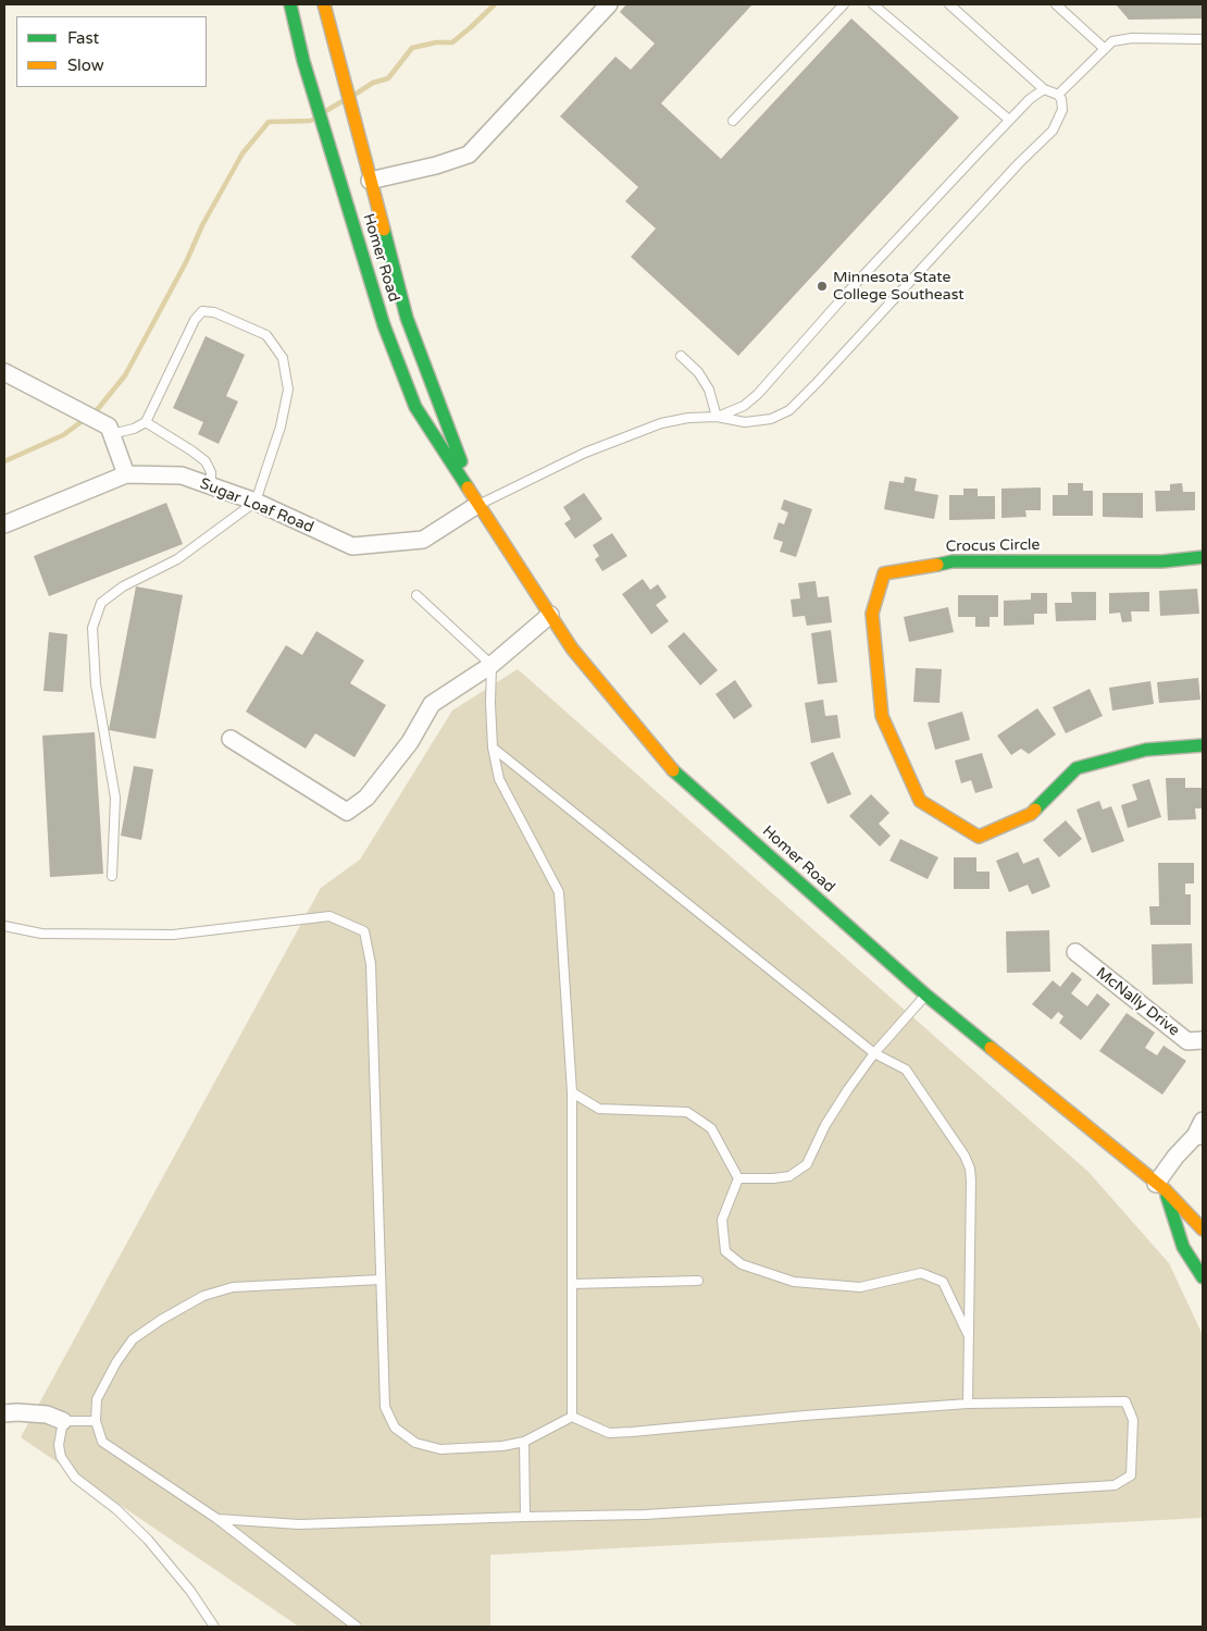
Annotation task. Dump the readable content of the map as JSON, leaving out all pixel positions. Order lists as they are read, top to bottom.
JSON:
{
  "streets": {
    "street": [
      "Homer Road",
      "Sugar Loaf Road",
      "Crocus Circle",
      "McNally Drive"
    ]
  },
  "crossings": [
    ["Homer Road", "Sugar Loaf Road"]
  ],
  "places": ["Minnesota State College Southeast"],
  "legend": ["Fast", "Slow"]
}
